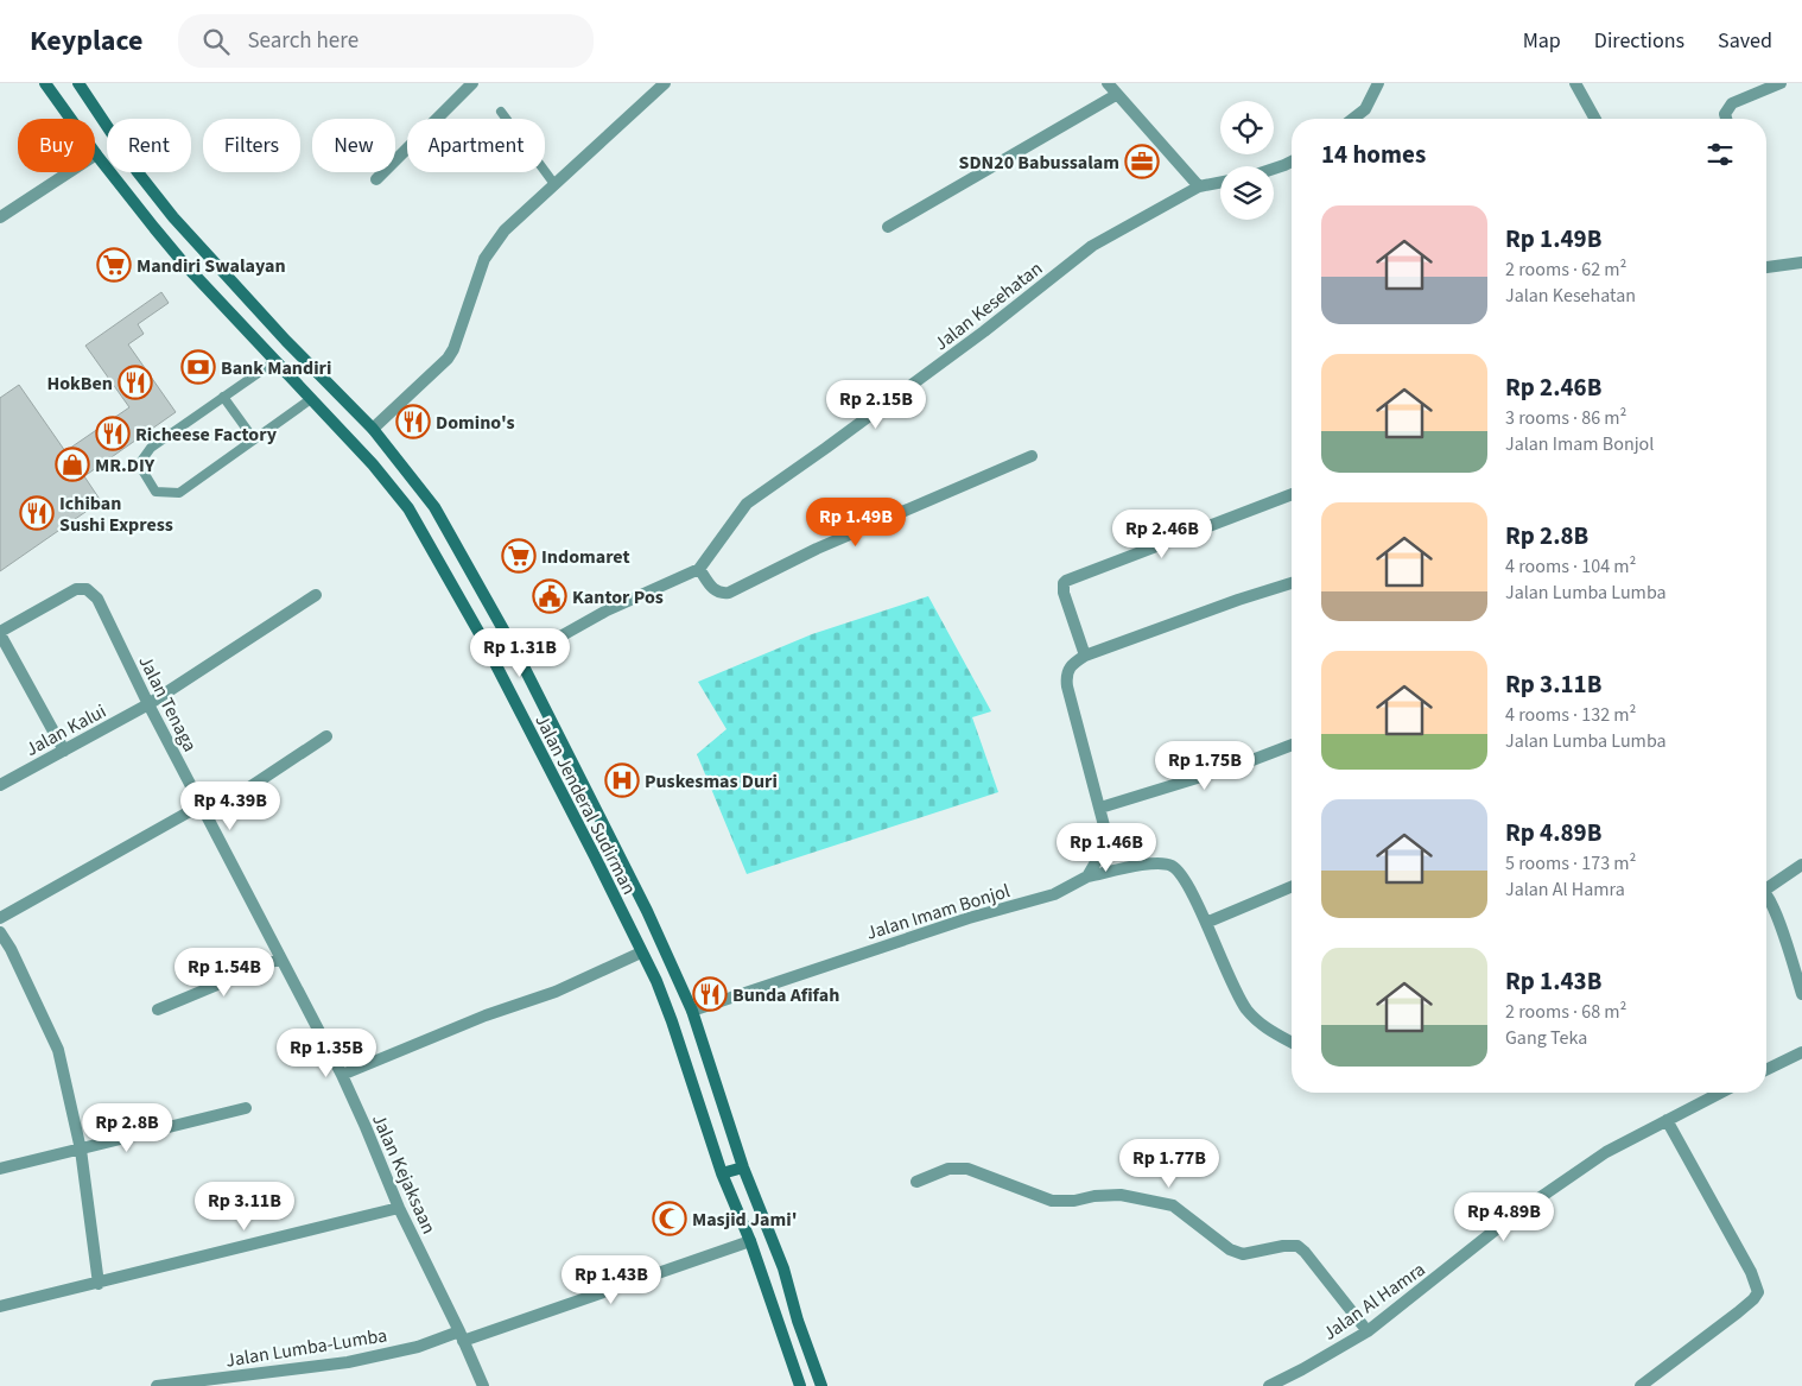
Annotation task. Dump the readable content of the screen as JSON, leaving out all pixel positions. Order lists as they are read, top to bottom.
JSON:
{
  "streets": {
    "street": [
      "Jalan Kesehatan",
      "Jalan Tenaga",
      "Jalan Kalui",
      "Jalan Jenderal Sudirman",
      "Jalan Imam Bonjol",
      "Jalan Kejaksaan",
      "Jalan Al Hamra",
      "Jalan Lumba-Lumba"
    ]
  },
  "crossings": [
    ["Jalan Tenaga", "Jalan Kalui"],
    ["Jalan Tenaga", "Jalan Kejaksaan"],
    ["Jalan Jenderal Sudirman", "Jalan Imam Bonjol"],
    ["Jalan Jenderal Sudirman", "Jalan Lumba-Lumba"],
    ["Jalan Kejaksaan", "Jalan Lumba-Lumba"]
  ],
  "places": {
    "office": ["SDN20 Babussalam"],
    "supermarket": ["Mandiri Swalayan", "Indomaret"],
    "bank": ["Bank Mandiri"],
    "restaurant": [
      "HokBen",
      "Domino's",
      "Richeese Factory",
      "Ichiban Sushi Express",
      "Bunda Afifah"
    ],
    "shop": ["MR.DIY"],
    "public building": ["Kantor Pos"],
    "hospital": ["Puskesmas Duri"],
    "mosque": ["Masjid Jami'"]
  },
  "page": {
    "header": "Keyplace",
    "search": "Search here",
    "nav": ["Map", "Directions", "Saved"],
    "chip": [
      "Buy",
      "Rent",
      "Filters",
      "New",
      "Apartment"
    ],
    "heading": "14 homes",
    "list": [
      {
        "name": "Rp 1.49B",
        "note": "2 rooms · 62 m² · Jalan Kesehatan"
      },
      {
        "name": "Rp 2.46B",
        "note": "3 rooms · 86 m² · Jalan Imam Bonjol"
      },
      {
        "name": "Rp 2.8B",
        "note": "4 rooms · 104 m² · Jalan Lumba Lumba"
      },
      {
        "name": "Rp 3.11B",
        "note": "4 rooms · 132 m² · Jalan Lumba Lumba"
      },
      {
        "name": "Rp 4.89B",
        "note": "5 rooms · 173 m² · Jalan Al Hamra"
      },
      {
        "name": "Rp 1.43B",
        "note": "2 rooms · 68 m² · Gang Teka"
      }
    ],
    "price": [
      "Rp 2.15B",
      "Rp 1.49B",
      "Rp 2.46B",
      "Rp 1.31B",
      "Rp 1.75B",
      "Rp 4.39B",
      "Rp 1.46B",
      "Rp 1.54B",
      "Rp 1.35B",
      "Rp 2.8B",
      "Rp 1.77B",
      "Rp 3.11B",
      "Rp 4.89B",
      "Rp 1.43B"
    ]
  }
}
